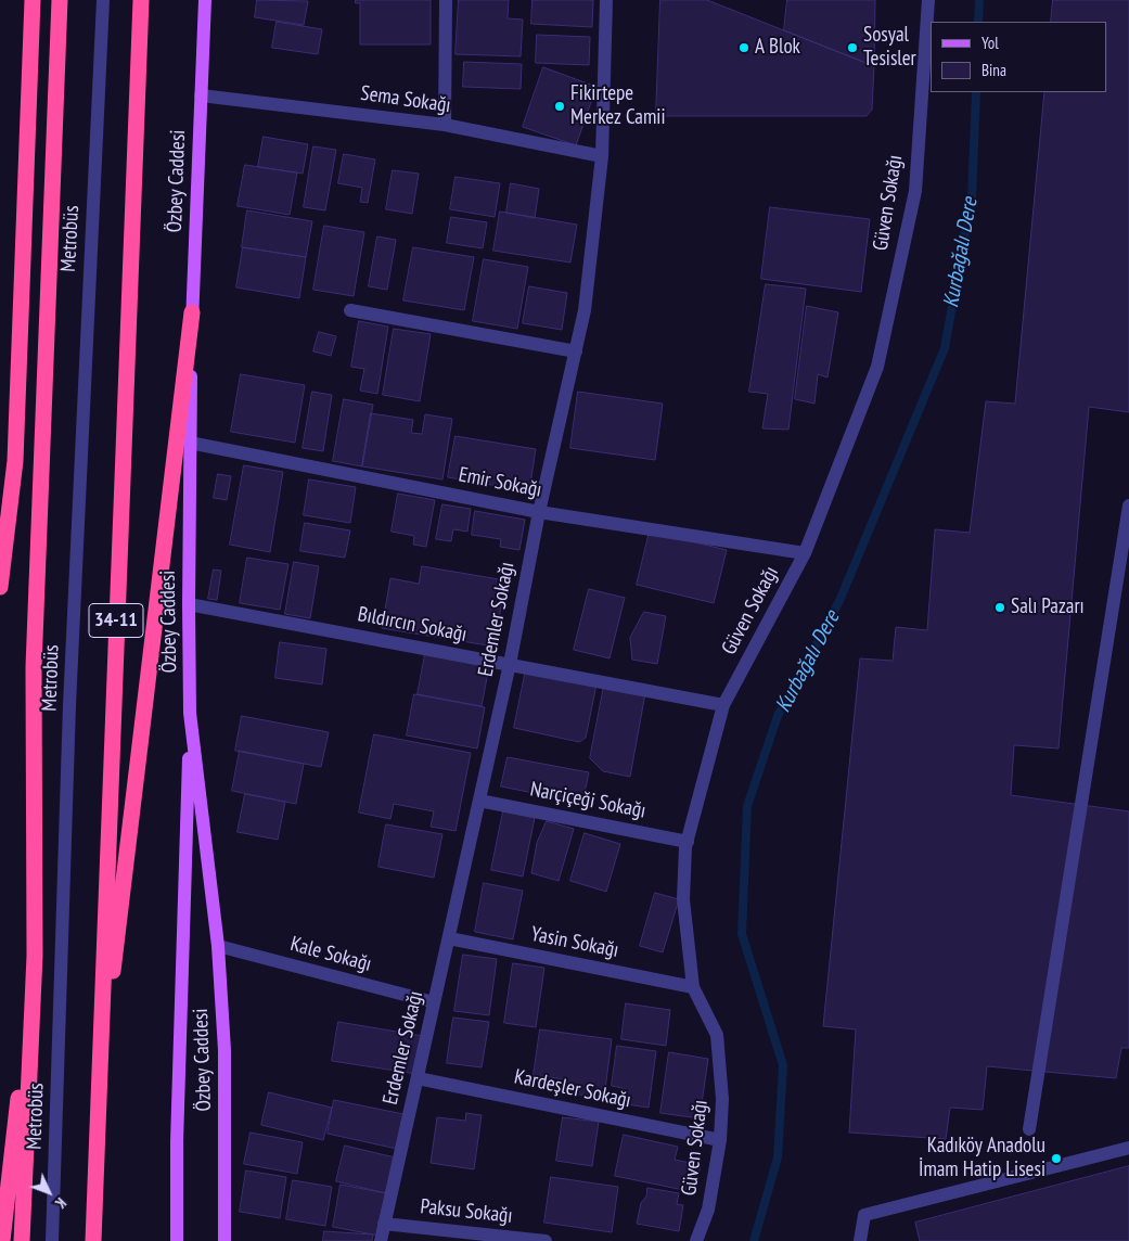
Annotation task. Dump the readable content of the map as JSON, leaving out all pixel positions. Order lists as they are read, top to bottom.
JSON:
{
  "streets": {
    "highway": ["34-11"],
    "main road": ["Özbey Caddesi"],
    "street": [
      "Sema Sokağı",
      "Güven Sokağı",
      "Metrobüs",
      "Emir Sokağı",
      "Erdemler Sokağı",
      "Bıldırcın Sokağı",
      "Narçiçeği Sokağı",
      "Yasin Sokağı",
      "Kale Sokağı",
      "Kardeşler Sokağı",
      "Paksu Sokağı"
    ]
  },
  "crossings": [
    ["Sema Sokağı", "Özbey Caddesi"],
    ["Sema Sokağı", "Erdemler Sokağı"],
    ["Özbey Caddesi", "Emir Sokağı"],
    ["Özbey Caddesi", "Bıldırcın Sokağı"],
    ["Özbey Caddesi", "Kale Sokağı"],
    ["Güven Sokağı", "Emir Sokağı"],
    ["Güven Sokağı", "Bıldırcın Sokağı"],
    ["Güven Sokağı", "Narçiçeği Sokağı"],
    ["Güven Sokağı", "Yasin Sokağı"],
    ["Güven Sokağı", "Kardeşler Sokağı"],
    ["Emir Sokağı", "Erdemler Sokağı"],
    ["Erdemler Sokağı", "Bıldırcın Sokağı"],
    ["Erdemler Sokağı", "Narçiçeği Sokağı"],
    ["Erdemler Sokağı", "Yasin Sokağı"],
    ["Erdemler Sokağı", "Kale Sokağı"],
    ["Erdemler Sokağı", "Kardeşler Sokağı"],
    ["Erdemler Sokağı", "Paksu Sokağı"]
  ],
  "water": ["Kurbağalı Dere"],
  "places": [
    "A Blok",
    "Sosyal Tesisler",
    "Fikirtepe Merkez Camii",
    "Salı Pazarı",
    "Kadıköy Anadolu İmam Hatip Lisesi"
  ],
  "legend": ["Yol", "Bina"],
  "north": "bottom right"
}
